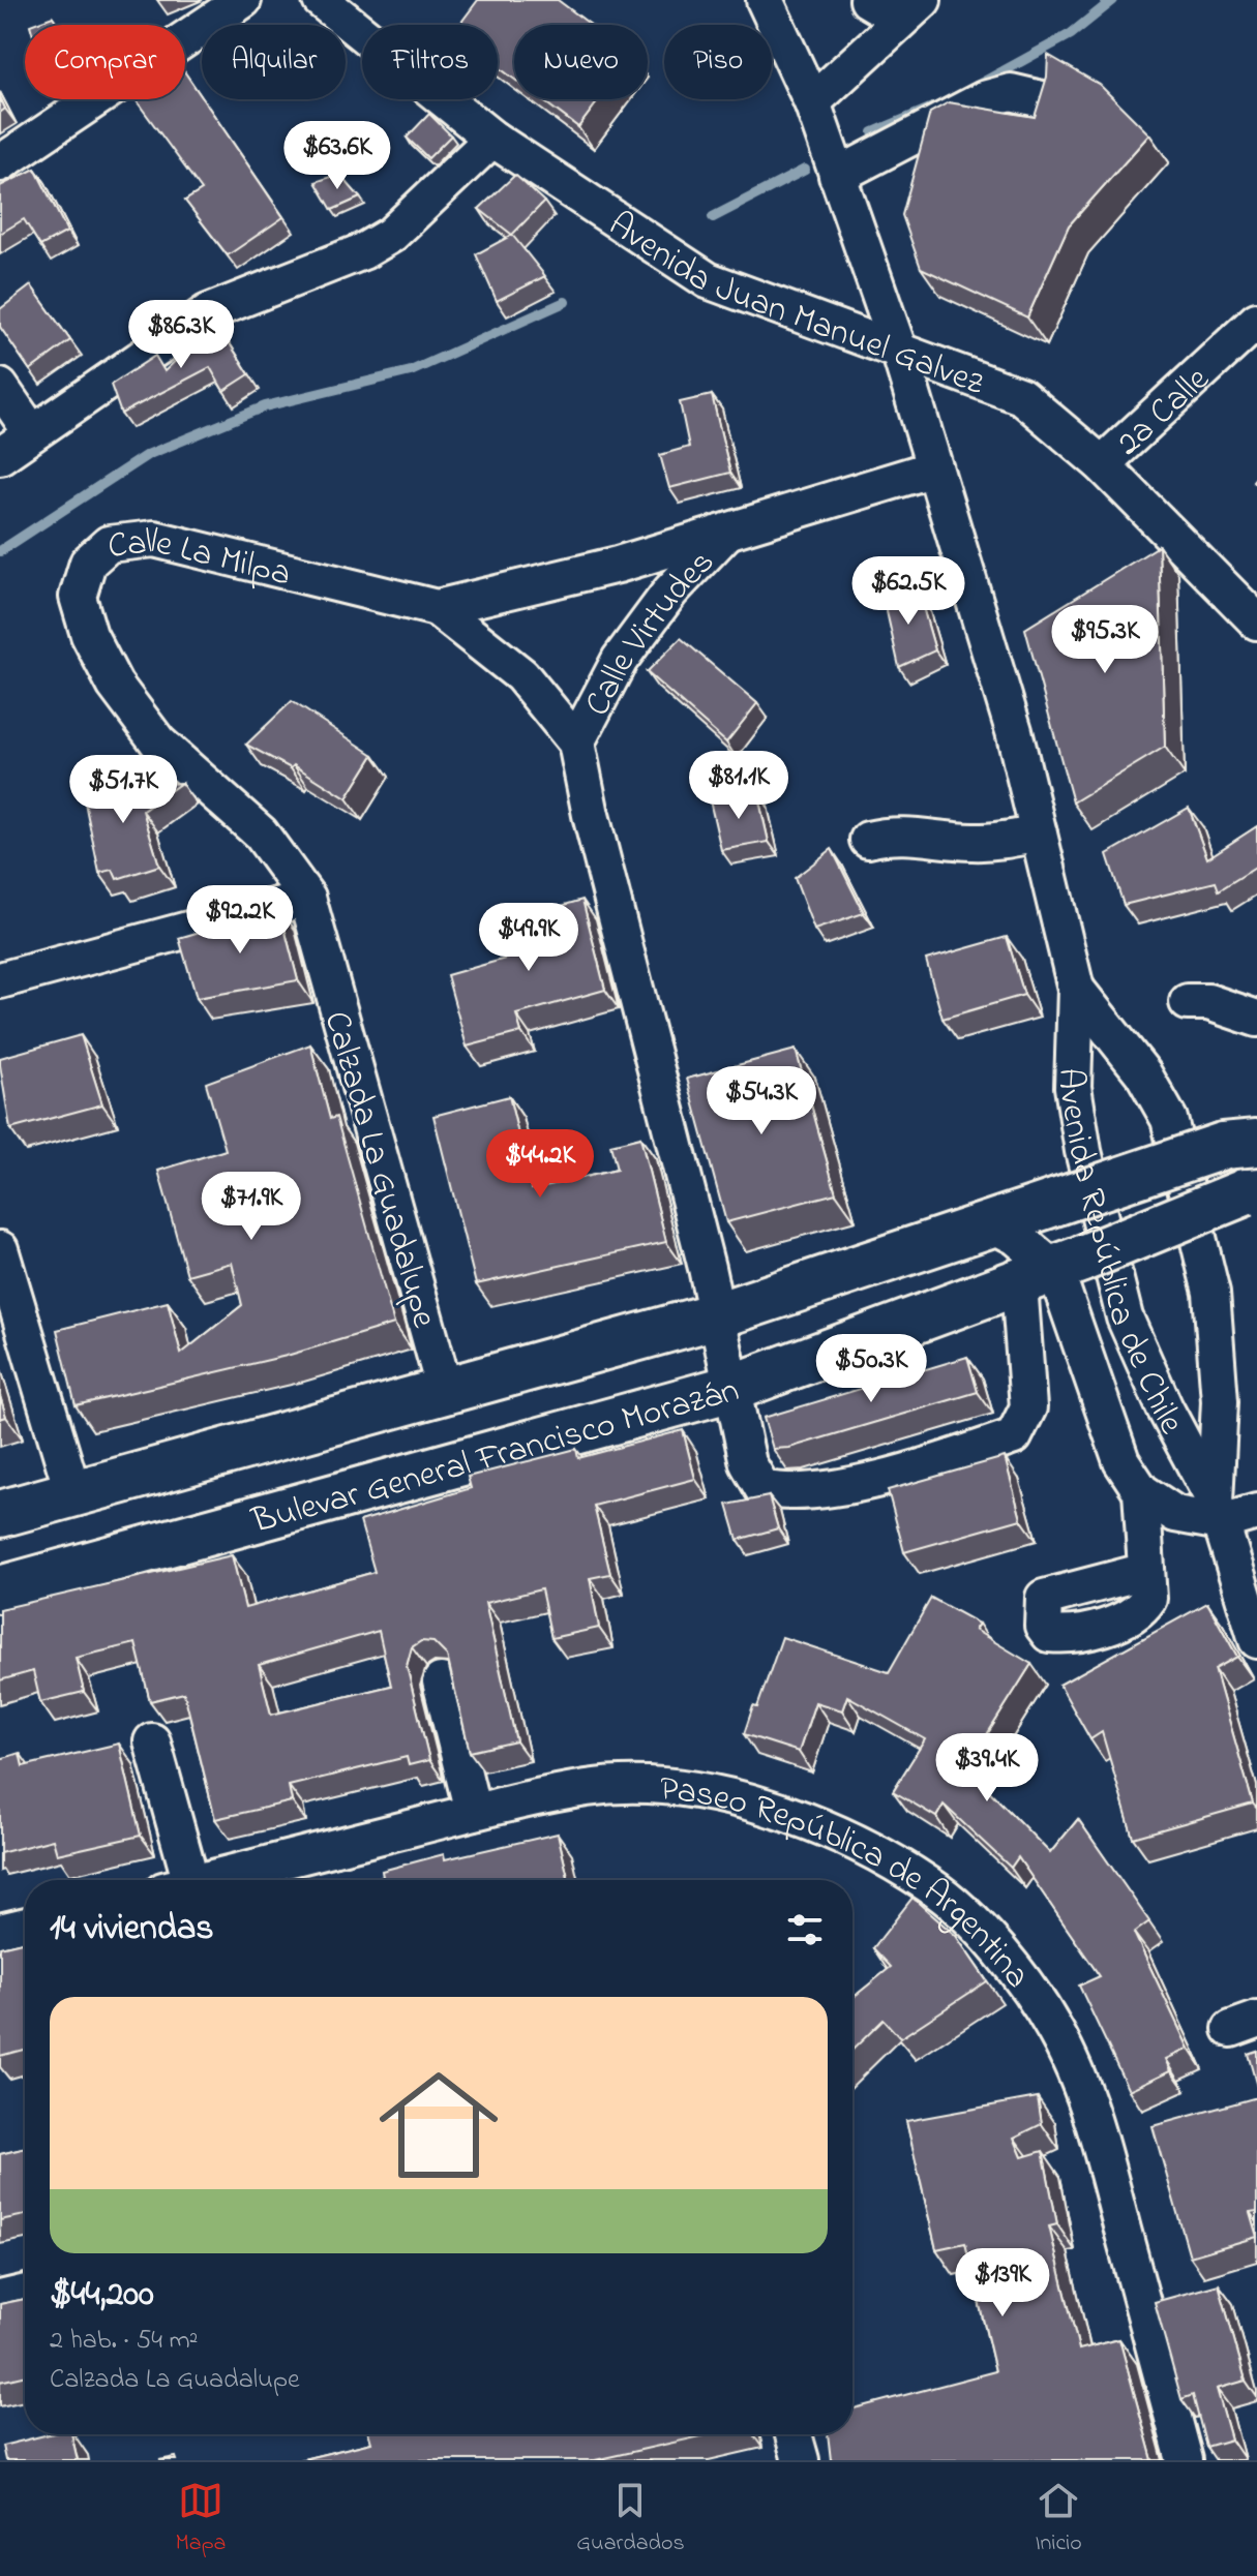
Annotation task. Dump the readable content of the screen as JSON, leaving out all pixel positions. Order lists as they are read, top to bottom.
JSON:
{
  "streets": {
    "main road": ["Bulevar General Francisco Morazán"],
    "street": [
      "Avenida Juan Manuel Galvez",
      "2a Calle",
      "Calle La Milpa",
      "Calle Virtudes",
      "Calzada La Guadalupe",
      "Avenida República de Chile",
      "Paseo República de Argentina"
    ]
  },
  "crossings": [
    ["Avenida Juan Manuel Galvez", "2a Calle"],
    ["Avenida Juan Manuel Galvez", "Avenida República de Chile"],
    ["Calle La Milpa", "Calle Virtudes"],
    ["Calle La Milpa", "Calzada La Guadalupe"],
    ["Calle La Milpa", "Avenida República de Chile"],
    ["Calle Virtudes", "Bulevar General Francisco Morazán"],
    ["Calzada La Guadalupe", "Bulevar General Francisco Morazán"]
  ],
  "page": {
    "chip": [
      "Comprar",
      "Alquilar",
      "Filtros",
      "Nuevo",
      "Piso"
    ],
    "price": [
      "$63.6K",
      "$86.3K",
      "$62.5K",
      "$95.3K",
      "$81.1K",
      "$51.7K",
      "$92.2K",
      "$49.9K",
      "$54.3K",
      "$44.2K",
      "$71.9K",
      "$50.3K",
      "$39.4K",
      "$139K"
    ],
    "heading": "14 viviendas",
    "list": [
      {
        "name": "$44,200",
        "note": "2 hab. · 54 m² · Calzada La Guadalupe"
      }
    ],
    "tabs": ["Mapa", "Guardados", "Inicio"]
  }
}
